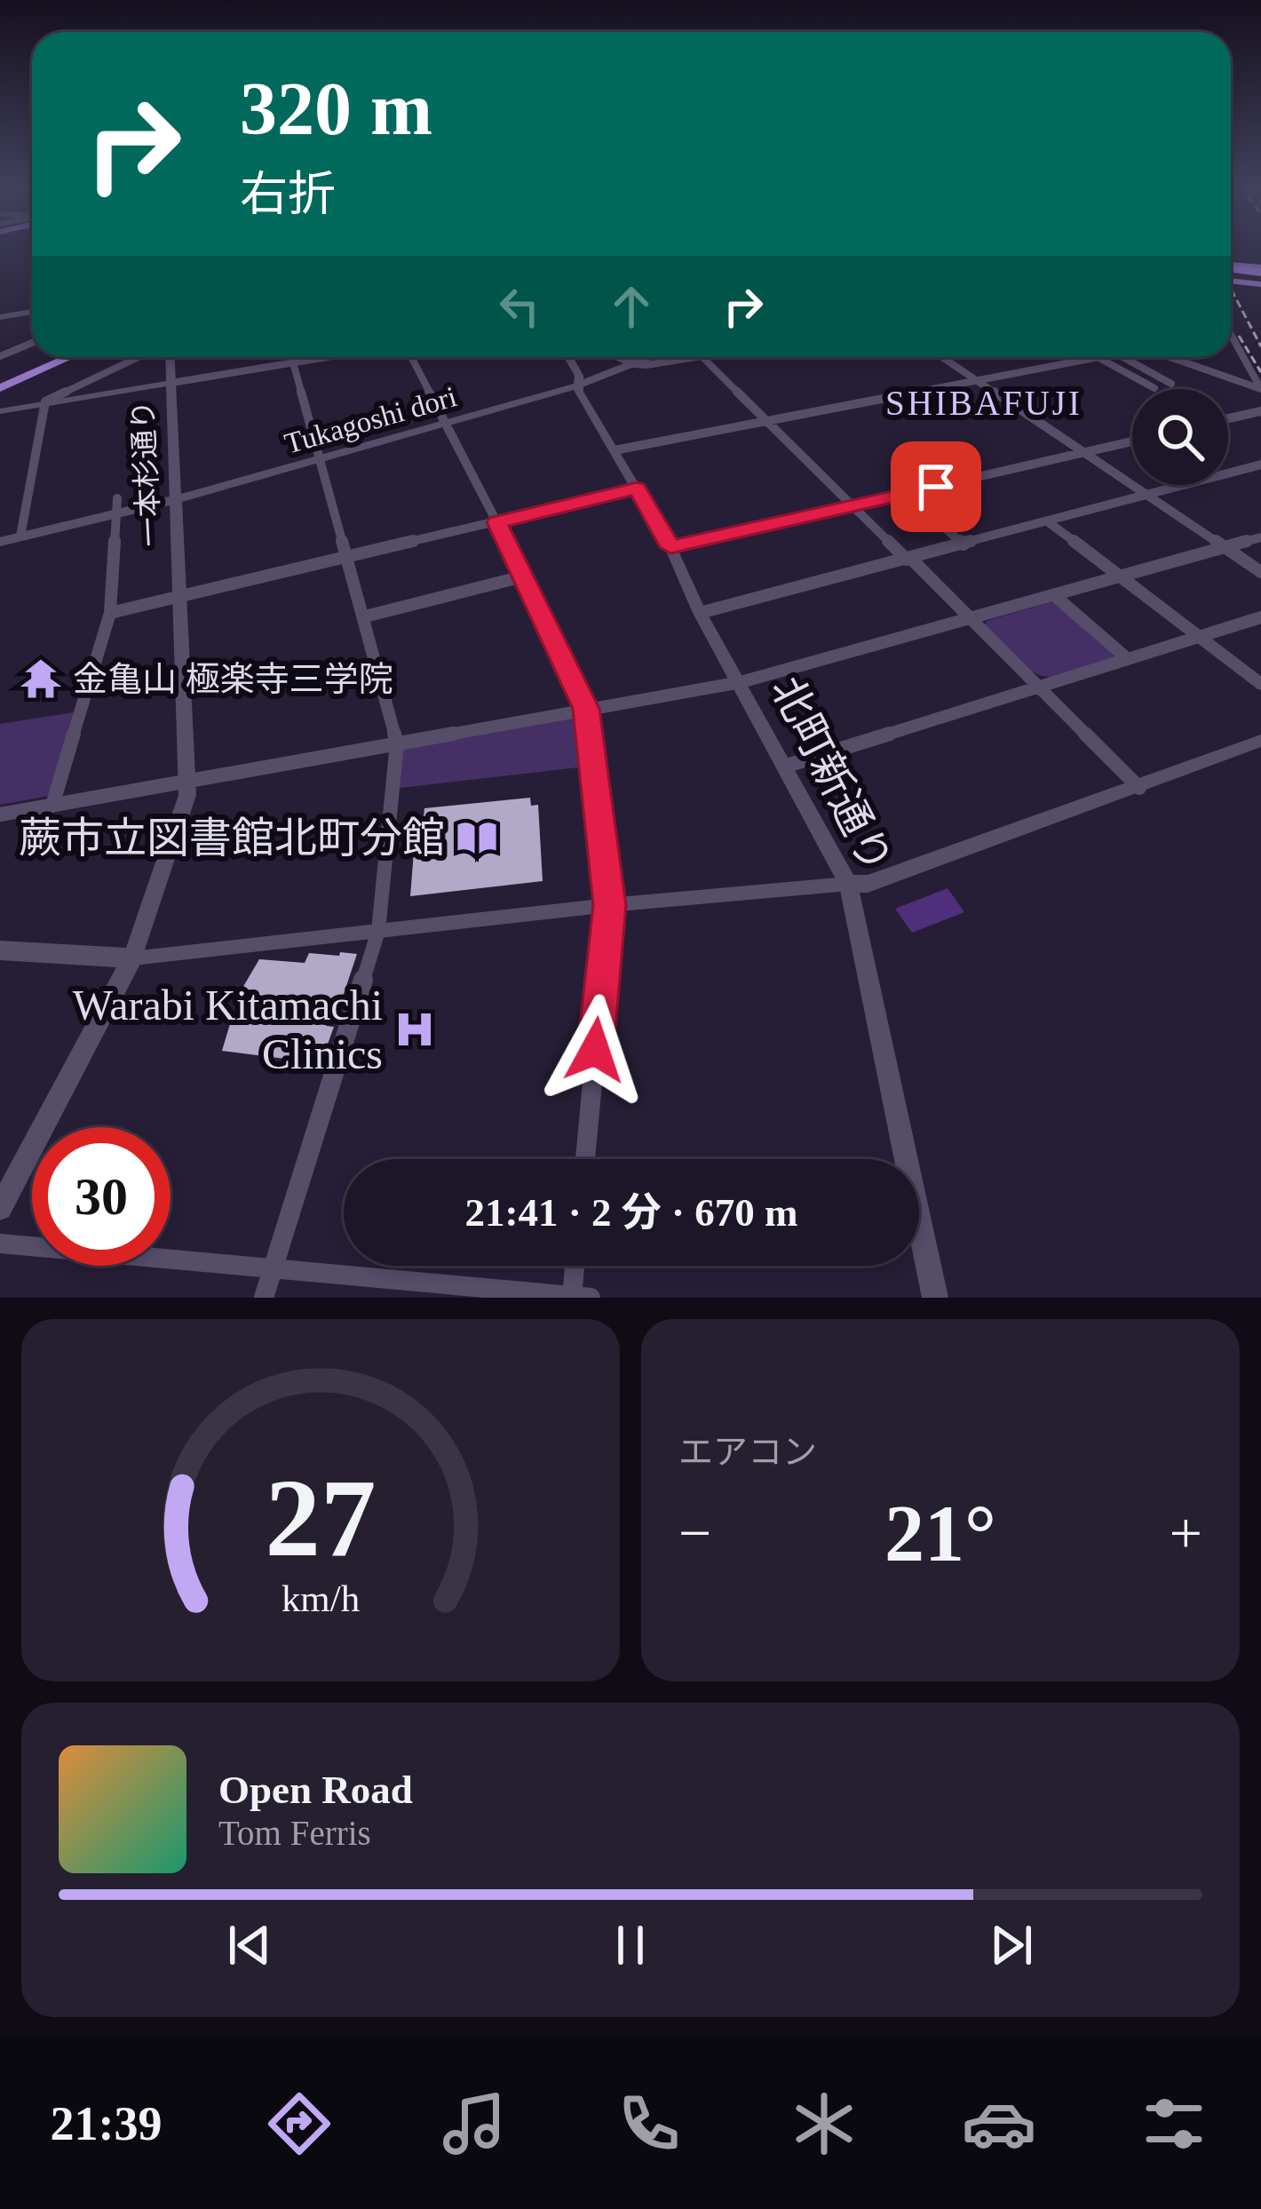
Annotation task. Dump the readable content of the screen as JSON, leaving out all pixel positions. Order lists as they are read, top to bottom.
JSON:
{
  "streets": {
    "street": ["Tukagoshi dori", "一本杉通り", "北町新通り"]
  },
  "crossings": [
    ["Tukagoshi dori", "一本杉通り"],
    ["Tukagoshi dori", "北町新通り"]
  ],
  "districts": ["SHIBAFUJI"],
  "places": {
    "temple": ["金亀山 極楽寺三学院"],
    "library": ["蕨市立図書館北町分館"],
    "hospital": ["Warabi Kitamachi Clinics"]
  },
  "page": {
    "turn": ["320 m", "右折"],
    "limit": "30",
    "trip": "21:41 · 2 分 · 670 m",
    "tile": "エアコン",
    "heat": ["−", "21°", "+"],
    "song": ["Open Road", "Tom Ferris"],
    "tabs": "21:39",
    "gauge": ["27", "km/h"]
  }
}
